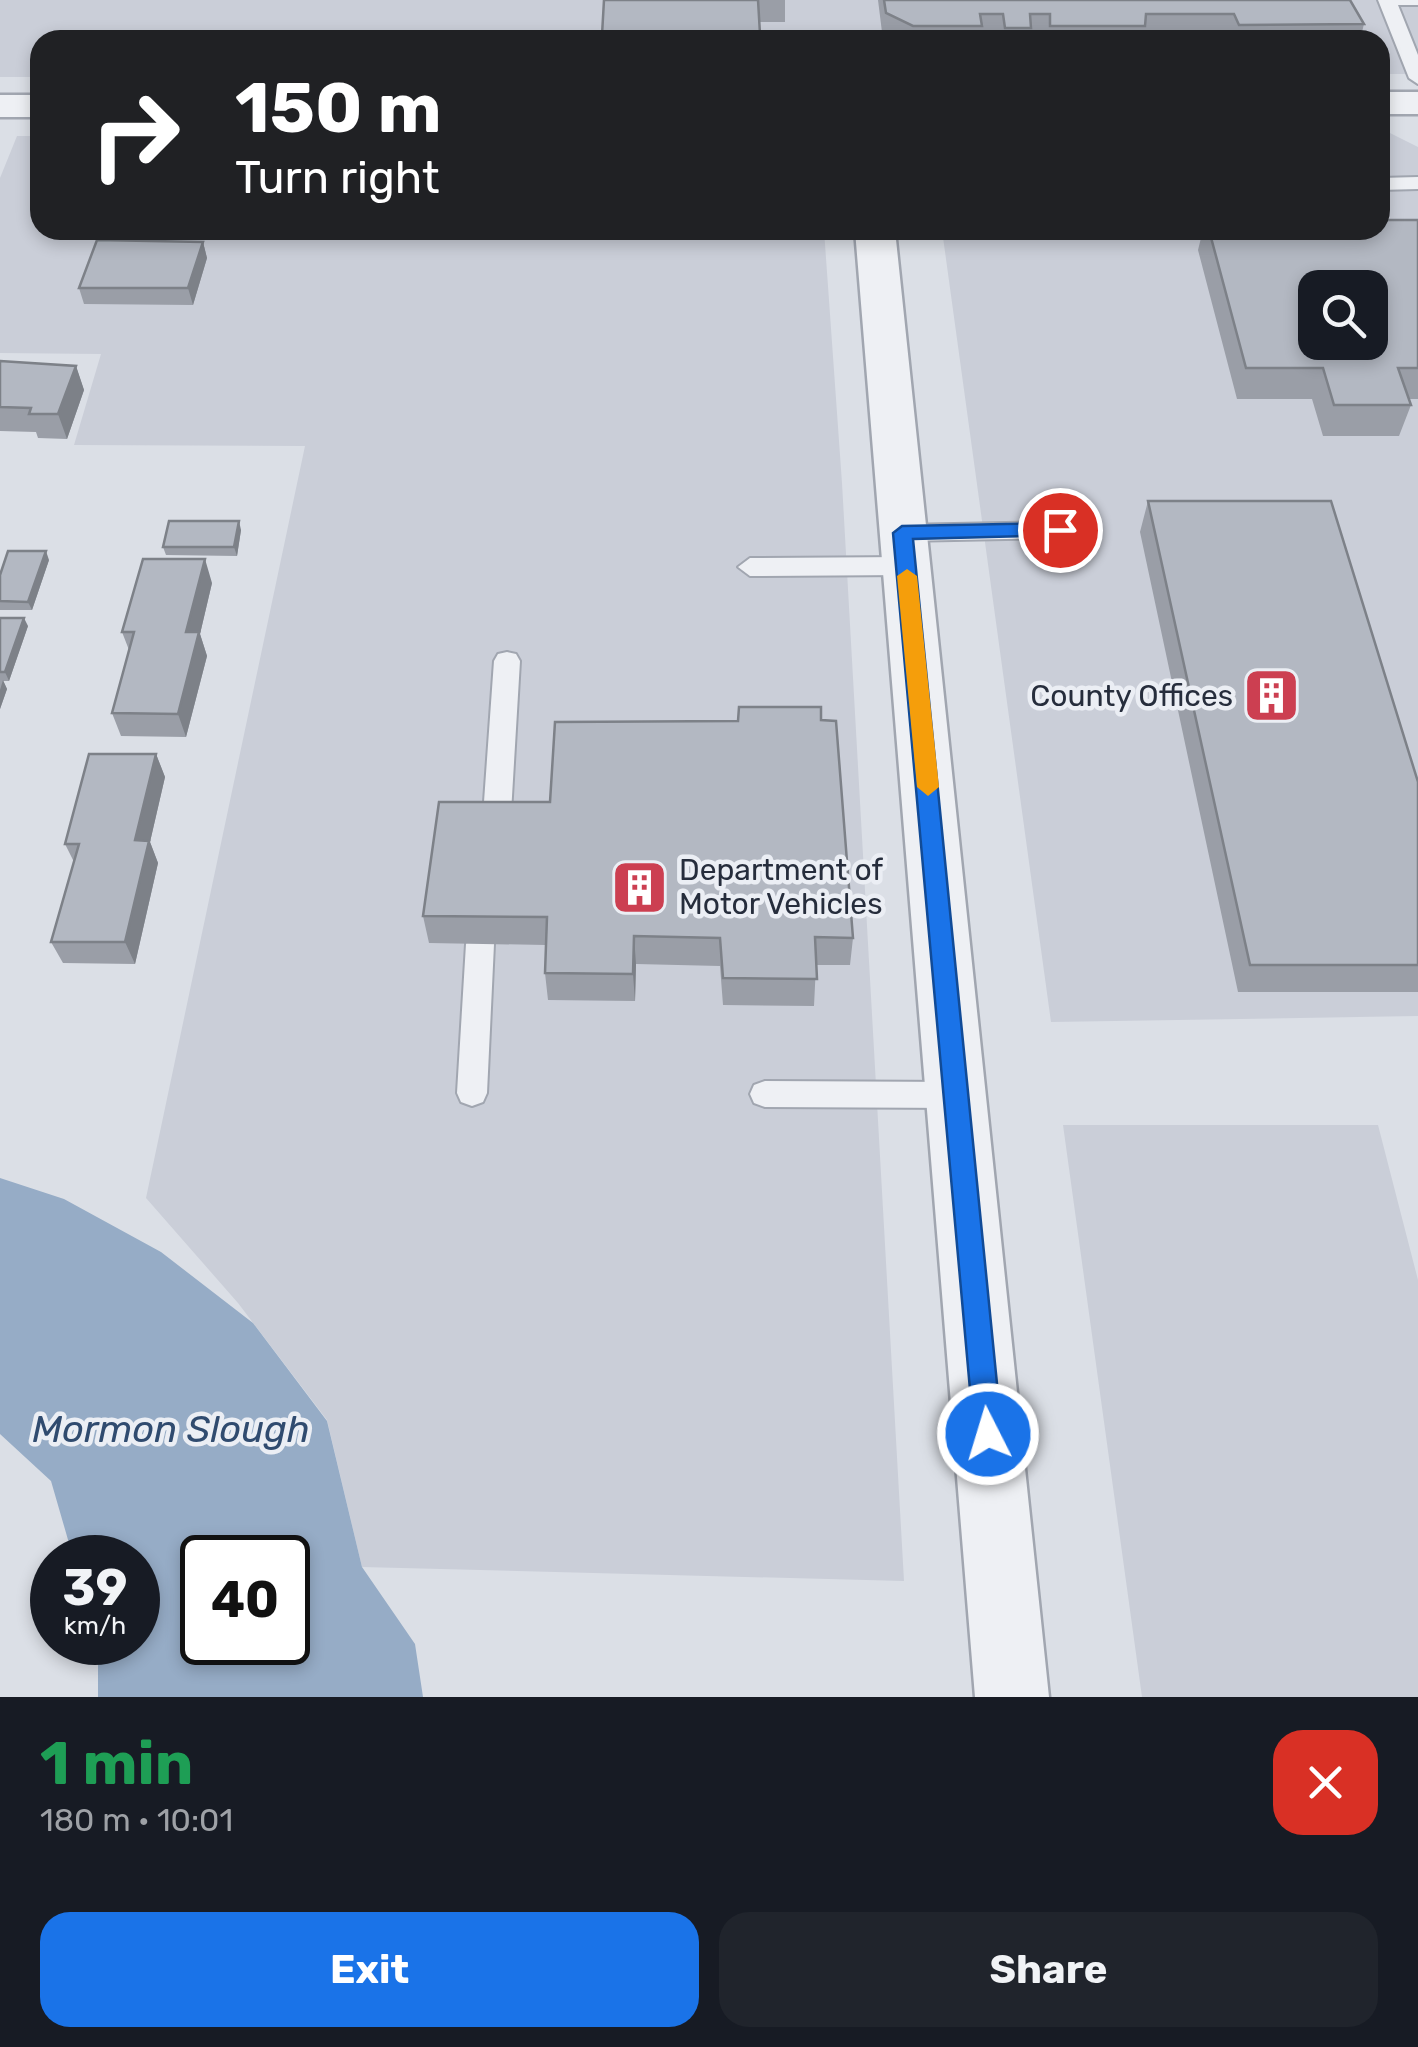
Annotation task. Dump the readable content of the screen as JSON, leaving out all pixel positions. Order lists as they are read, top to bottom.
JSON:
{
  "water": ["Mormon Slough"],
  "places": {
    "building": ["County Offices", "Department of Motor Vehicles"]
  },
  "page": {
    "turn": ["150 m", "Turn right"],
    "speed": "39 km/h",
    "limit": "40",
    "heading": ["1 min", "180 m · 10:01"],
    "buttons": ["Exit", "Share"]
  }
}
